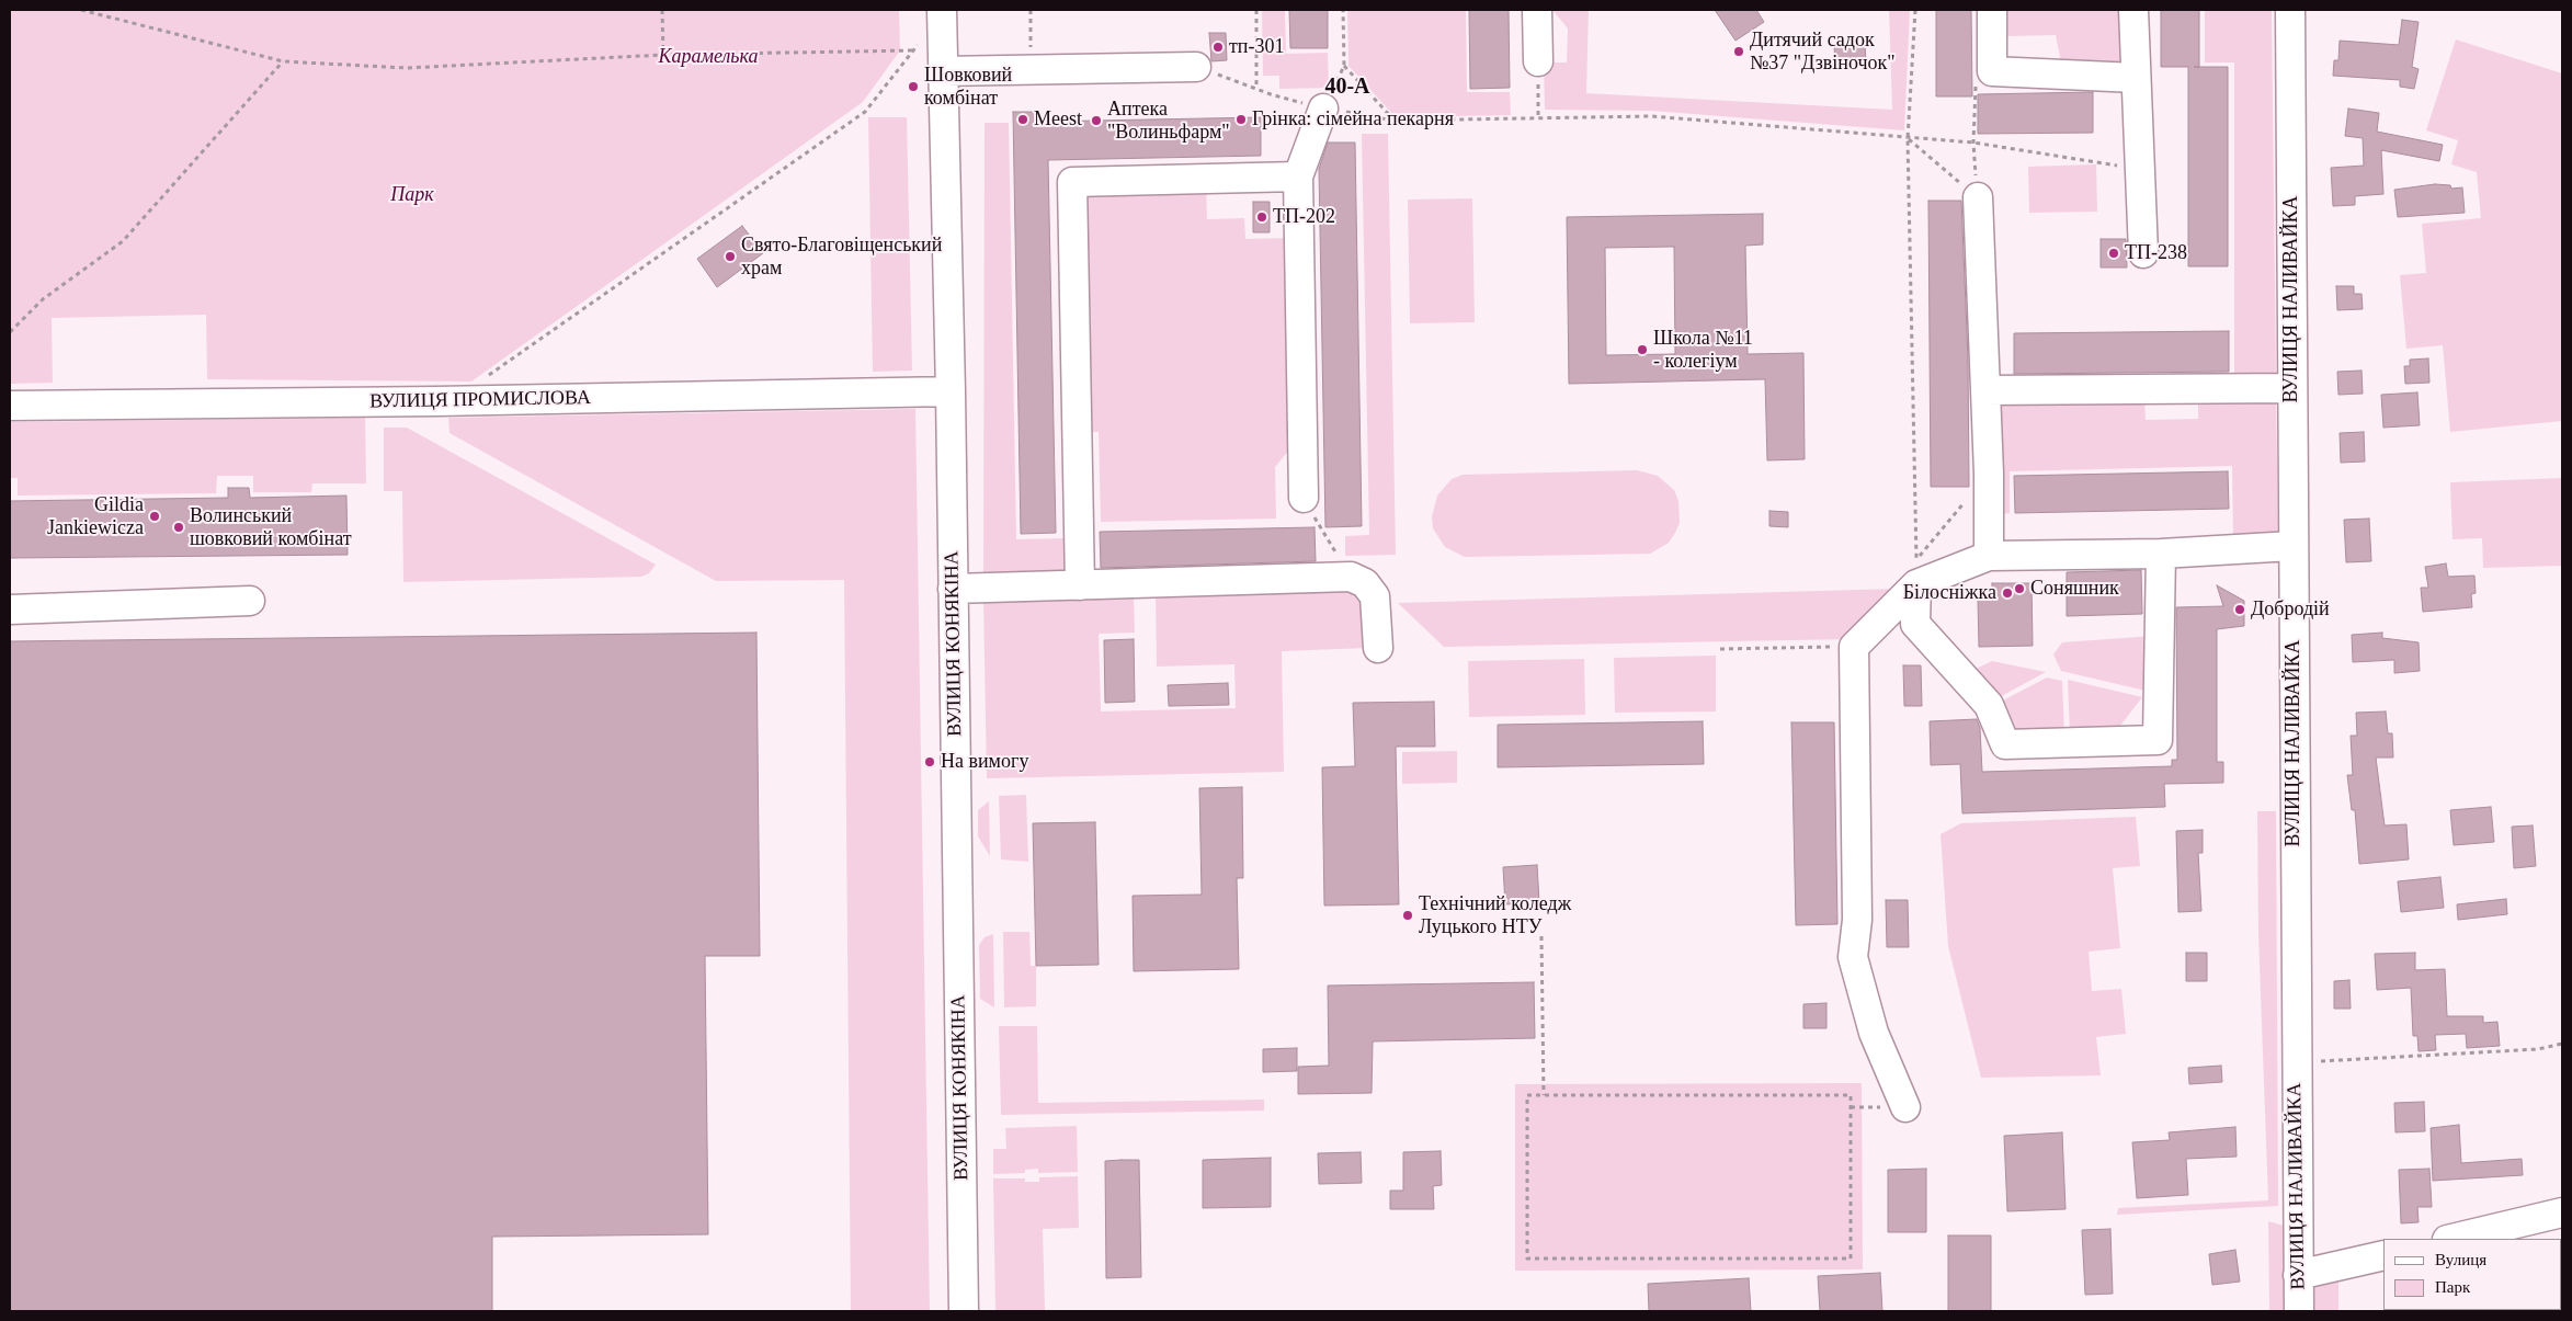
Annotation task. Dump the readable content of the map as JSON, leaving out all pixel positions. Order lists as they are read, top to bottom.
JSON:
{
  "streets": {
    "street": ["ВУЛИЦЯ НАЛИВАЙКА", "ВУЛИЦЯ ПРОМИСЛОВА", "ВУЛИЦЯ КОНЯКІНА"]
  },
  "crossings": [
    ["ВУЛИЦЯ ПРОМИСЛОВА", "ВУЛИЦЯ КОНЯКІНА"]
  ],
  "districts": ["40-А"],
  "parks": ["Карамелька", "Парк"],
  "places": [
    "тп-301",
    "Дитячий садок №37 \"Дзвіночок\"",
    "Шовковий комбінат",
    "Meest",
    "Грінка: сімейна пекарня",
    "Аптека \"Волиньфарм\"",
    "ТП-202",
    "ТП-238",
    "Свято-Благовіщенський храм",
    "Школа №11 - колегіум",
    "Gildia Jankiewicza",
    "Волинський шовковий комбінат",
    "Соняшник",
    "Білосніжка",
    "Добродій",
    "На вимогу",
    "Технічний коледж Луцького НТУ"
  ],
  "legend": ["Вулиця", "Парк"]
}
